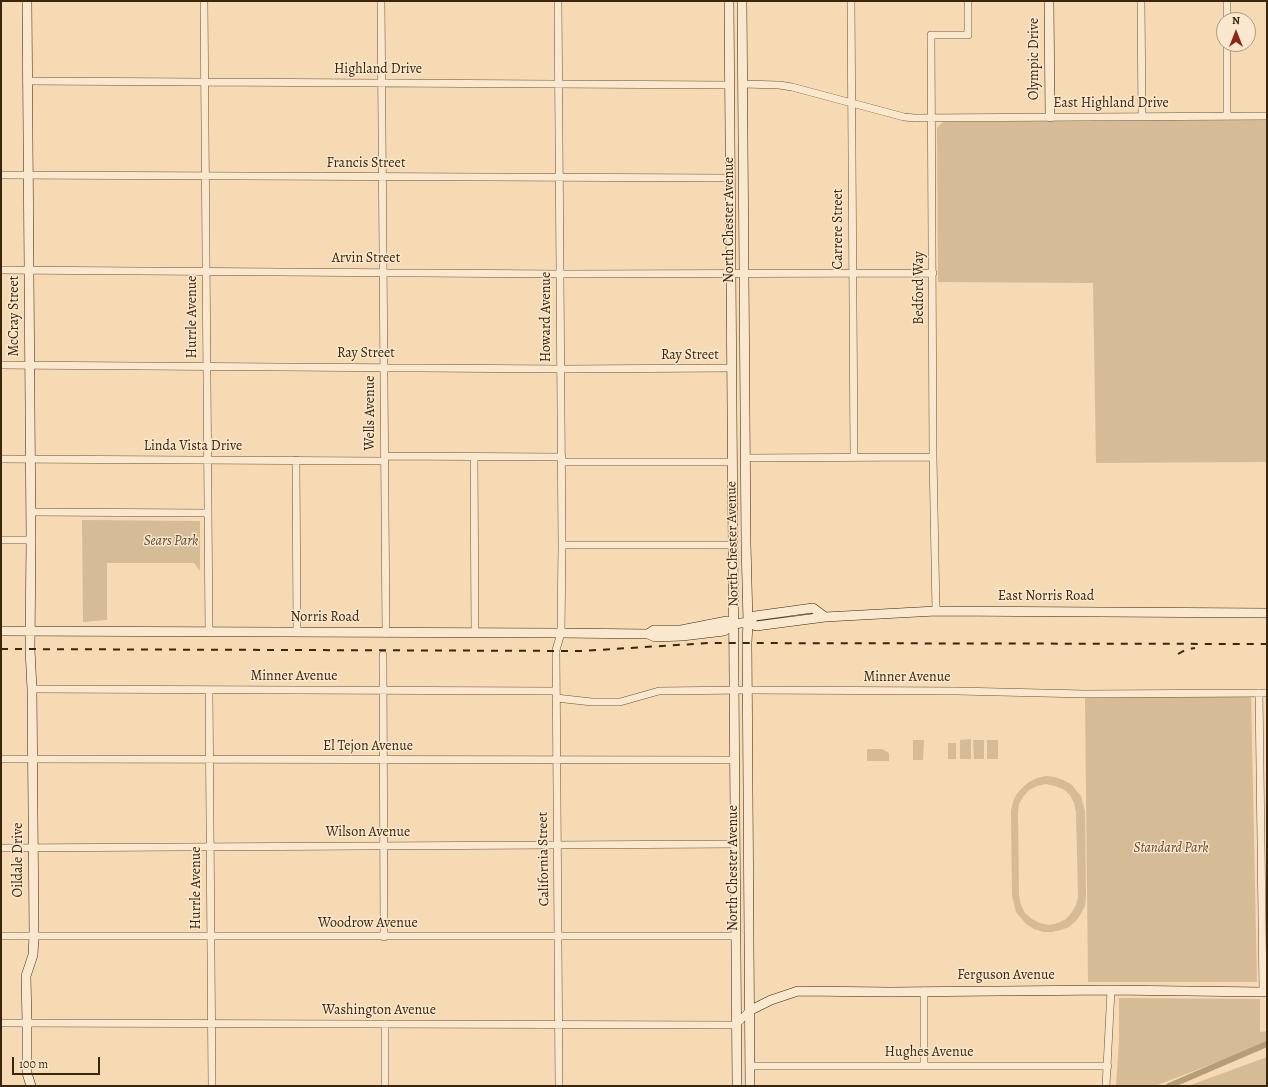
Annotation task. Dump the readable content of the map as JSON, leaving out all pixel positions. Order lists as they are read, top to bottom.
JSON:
{
  "streets": {
    "street": [
      "Olympic Drive",
      "Highland Drive",
      "East Highland Drive",
      "Francis Street",
      "North Chester Avenue",
      "Carrere Street",
      "Arvin Street",
      "Bedford Way",
      "McCray Street",
      "Hurrle Avenue",
      "Howard Avenue",
      "Ray Street",
      "Wells Avenue",
      "Linda Vista Drive",
      "East Norris Road",
      "Norris Road",
      "Minner Avenue",
      "El Tejon Avenue",
      "Wilson Avenue",
      "California Street",
      "Oildale Drive",
      "Woodrow Avenue",
      "Ferguson Avenue",
      "Washington Avenue",
      "Hughes Avenue"
    ]
  },
  "crossings": [
    ["Olympic Drive", "East Highland Drive"],
    ["Highland Drive", "North Chester Avenue"],
    ["Highland Drive", "McCray Street"],
    ["Highland Drive", "Hurrle Avenue"],
    ["Highland Drive", "Howard Avenue"],
    ["Highland Drive", "Wells Avenue"],
    ["East Highland Drive", "North Chester Avenue"],
    ["East Highland Drive", "Carrere Street"],
    ["East Highland Drive", "Bedford Way"],
    ["Francis Street", "North Chester Avenue"],
    ["Francis Street", "McCray Street"],
    ["Francis Street", "Hurrle Avenue"],
    ["Francis Street", "Howard Avenue"],
    ["Francis Street", "Wells Avenue"],
    ["North Chester Avenue", "Arvin Street"],
    ["North Chester Avenue", "Ray Street"],
    ["North Chester Avenue", "Linda Vista Drive"],
    ["North Chester Avenue", "East Norris Road"],
    ["North Chester Avenue", "Norris Road"],
    ["North Chester Avenue", "Minner Avenue"],
    ["North Chester Avenue", "El Tejon Avenue"],
    ["North Chester Avenue", "Wilson Avenue"],
    ["North Chester Avenue", "Woodrow Avenue"],
    ["North Chester Avenue", "Ferguson Avenue"],
    ["North Chester Avenue", "Washington Avenue"],
    ["North Chester Avenue", "Hughes Avenue"],
    ["Carrere Street", "Arvin Street"],
    ["Arvin Street", "Bedford Way"],
    ["Arvin Street", "McCray Street"],
    ["Arvin Street", "Hurrle Avenue"],
    ["Arvin Street", "Howard Avenue"],
    ["Arvin Street", "Wells Avenue"],
    ["Bedford Way", "East Norris Road"],
    ["McCray Street", "Ray Street"],
    ["McCray Street", "Linda Vista Drive"],
    ["McCray Street", "Norris Road"],
    ["McCray Street", "Oildale Drive"],
    ["Hurrle Avenue", "Ray Street"],
    ["Hurrle Avenue", "Linda Vista Drive"],
    ["Hurrle Avenue", "Norris Road"],
    ["Hurrle Avenue", "Minner Avenue"],
    ["Hurrle Avenue", "El Tejon Avenue"],
    ["Hurrle Avenue", "Wilson Avenue"],
    ["Hurrle Avenue", "Woodrow Avenue"],
    ["Hurrle Avenue", "Washington Avenue"],
    ["Howard Avenue", "Ray Street"],
    ["Howard Avenue", "Linda Vista Drive"],
    ["Howard Avenue", "Norris Road"],
    ["Howard Avenue", "California Street"],
    ["Ray Street", "Wells Avenue"],
    ["Wells Avenue", "Linda Vista Drive"],
    ["Wells Avenue", "Norris Road"],
    ["East Norris Road", "Norris Road"],
    ["Norris Road", "California Street"],
    ["Norris Road", "Oildale Drive"],
    ["Minner Avenue", "California Street"],
    ["Minner Avenue", "Oildale Drive"],
    ["El Tejon Avenue", "California Street"],
    ["El Tejon Avenue", "Oildale Drive"],
    ["Wilson Avenue", "California Street"],
    ["Wilson Avenue", "Oildale Drive"],
    ["California Street", "Woodrow Avenue"],
    ["California Street", "Washington Avenue"],
    ["Oildale Drive", "Woodrow Avenue"],
    ["Oildale Drive", "Washington Avenue"]
  ],
  "parks": ["Sears Park", "Standard Park"],
  "scale_bar": "100 m",
  "north": "top"
}
